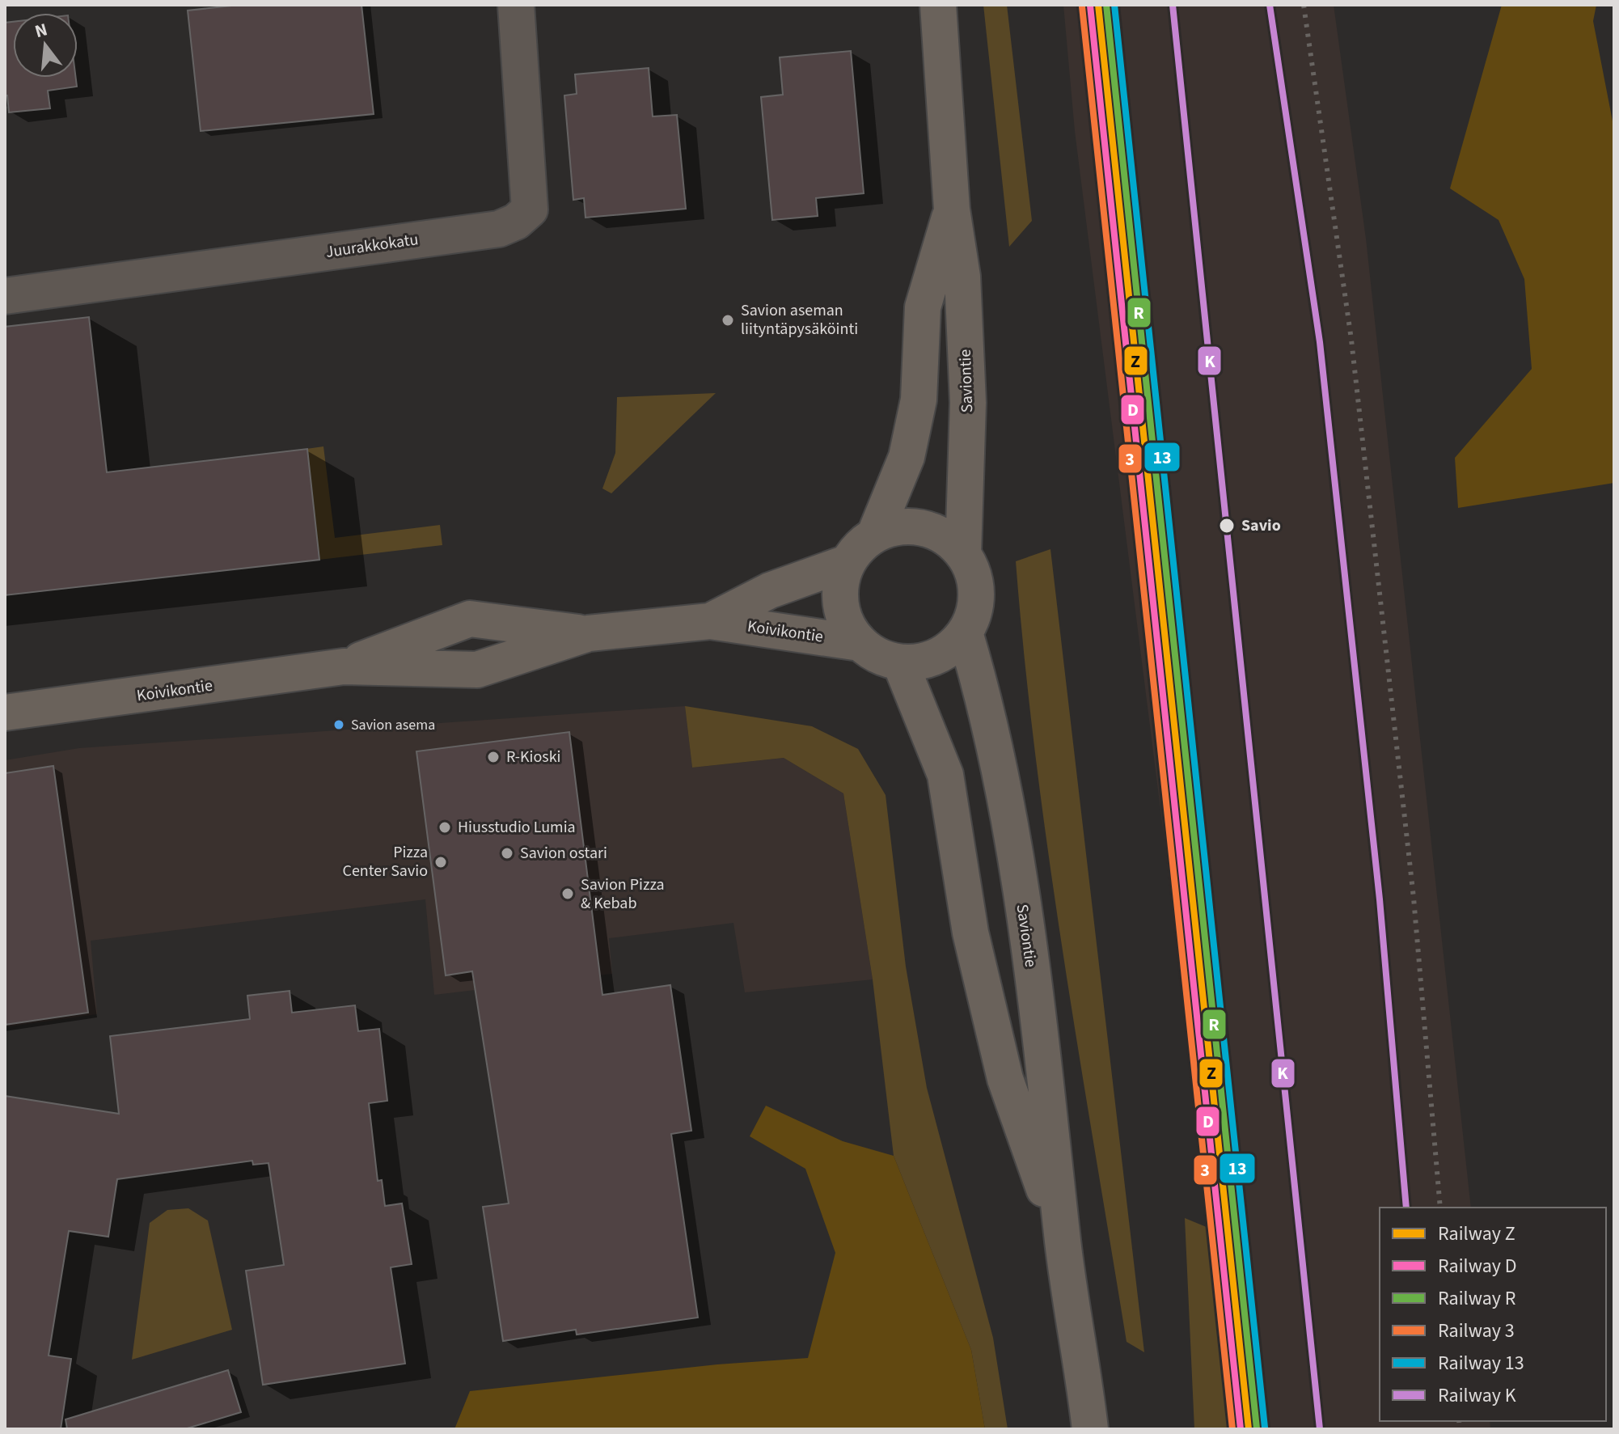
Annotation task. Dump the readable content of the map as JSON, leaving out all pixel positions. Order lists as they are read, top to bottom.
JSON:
{
  "streets": {
    "main road": ["Saviontie", "Koivikontie"],
    "street": ["Juurakkokatu"]
  },
  "crossings": [
    ["Saviontie", "Koivikontie"]
  ],
  "places": [
    "Savion aseman liityntäpysäköinti",
    "Savio",
    "Savion asema",
    "R-Kioski",
    "Hiusstudio Lumia",
    "Savion ostari",
    "Pizza Center Savio",
    "Savion Pizza & Kebab"
  ],
  "lines": [
    "rail line Z",
    "rail line R",
    "rail line 13",
    "rail line K",
    "rail line D",
    "rail line 3"
  ],
  "legend": [
    "Railway Z",
    "Railway D",
    "Railway R",
    "Railway 3",
    "Railway 13",
    "Railway K"
  ],
  "north": "top"
}
